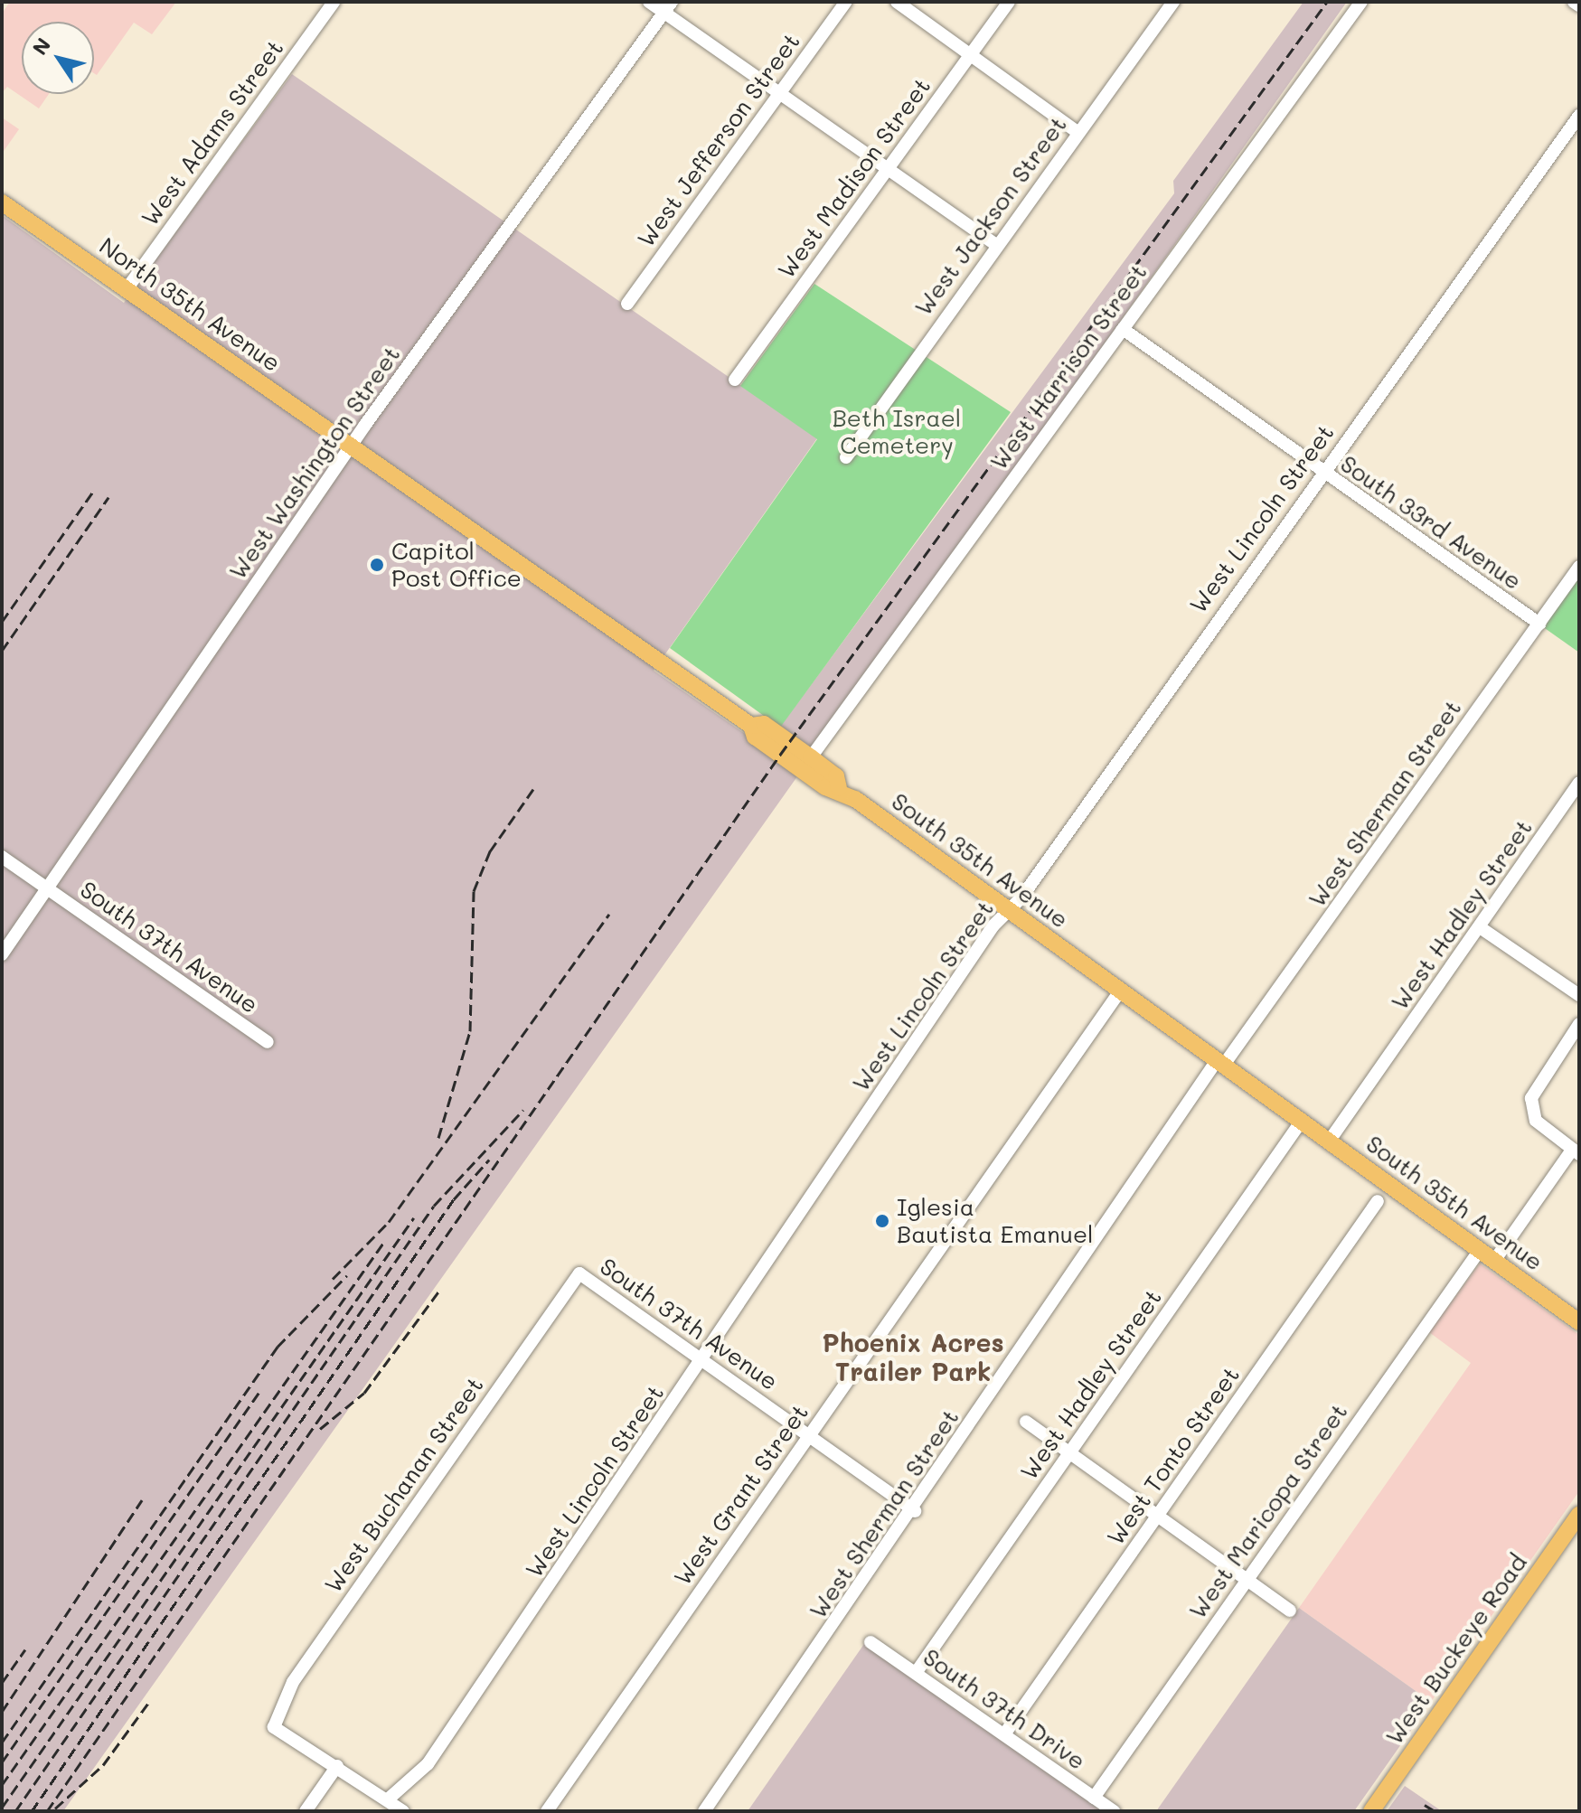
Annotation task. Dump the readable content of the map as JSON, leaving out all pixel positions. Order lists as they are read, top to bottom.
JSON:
{
  "streets": {
    "main road": ["North 35th Avenue", "South 35th Avenue", "West Buckeye Road"],
    "street": [
      "West Adams Street",
      "West Jefferson Street",
      "West Madison Street",
      "West Jackson Street",
      "West Harrison Street",
      "West Washington Street",
      "West Lincoln Street",
      "South 33rd Avenue",
      "West Sherman Street",
      "West Hadley Street",
      "South 37th Avenue",
      "West Tonto Street",
      "West Buchanan Street",
      "West Grant Street",
      "West Maricopa Street",
      "South 37th Drive"
    ]
  },
  "crossings": [
    ["West Adams Street", "North 35th Avenue"],
    ["North 35th Avenue", "West Washington Street"],
    ["North 35th Avenue", "South 35th Avenue"],
    ["West Harrison Street", "South 33rd Avenue"],
    ["West Washington Street", "South 35th Avenue"],
    ["West Washington Street", "South 37th Avenue"],
    ["West Lincoln Street", "South 33rd Avenue"],
    ["West Lincoln Street", "South 35th Avenue"],
    ["West Lincoln Street", "South 37th Avenue"],
    ["South 33rd Avenue", "West Sherman Street"],
    ["West Sherman Street", "South 35th Avenue"],
    ["West Sherman Street", "South 37th Avenue"],
    ["South 35th Avenue", "West Hadley Street"],
    ["South 35th Avenue", "West Grant Street"],
    ["South 35th Avenue", "West Maricopa Street"],
    ["West Hadley Street", "South 37th Drive"],
    ["South 37th Avenue", "West Buchanan Street"],
    ["South 37th Avenue", "West Grant Street"],
    ["West Tonto Street", "South 37th Drive"],
    ["West Maricopa Street", "South 37th Drive"]
  ],
  "districts": ["Phoenix Acres Trailer Park"],
  "parks": ["Beth Israel Cemetery"],
  "places": ["Capitol Post Office", "Iglesia Bautista Emanuel"],
  "north": "top left"
}
